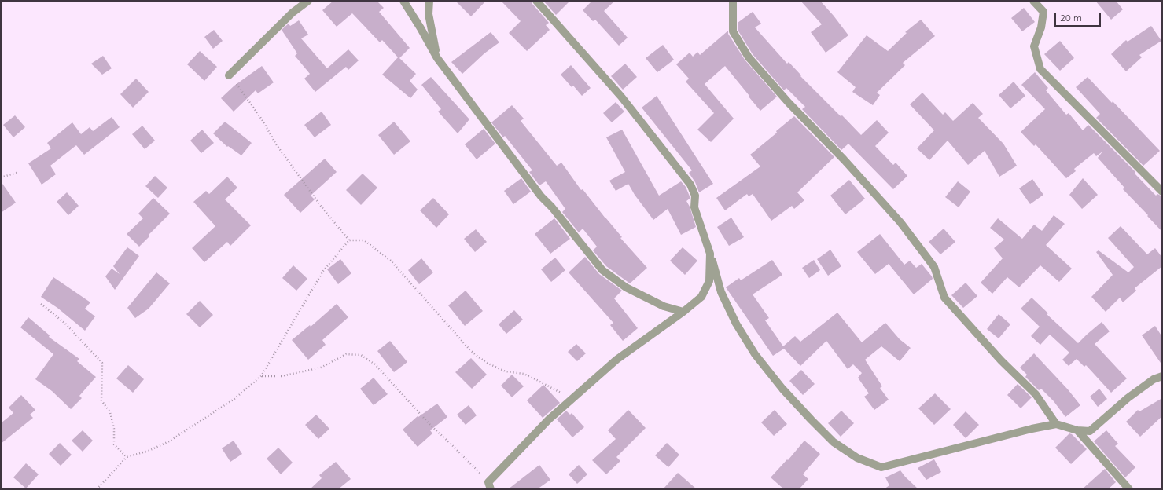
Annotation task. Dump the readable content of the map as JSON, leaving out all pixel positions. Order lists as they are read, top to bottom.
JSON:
{
  "scale_bar": "20 m"
}
